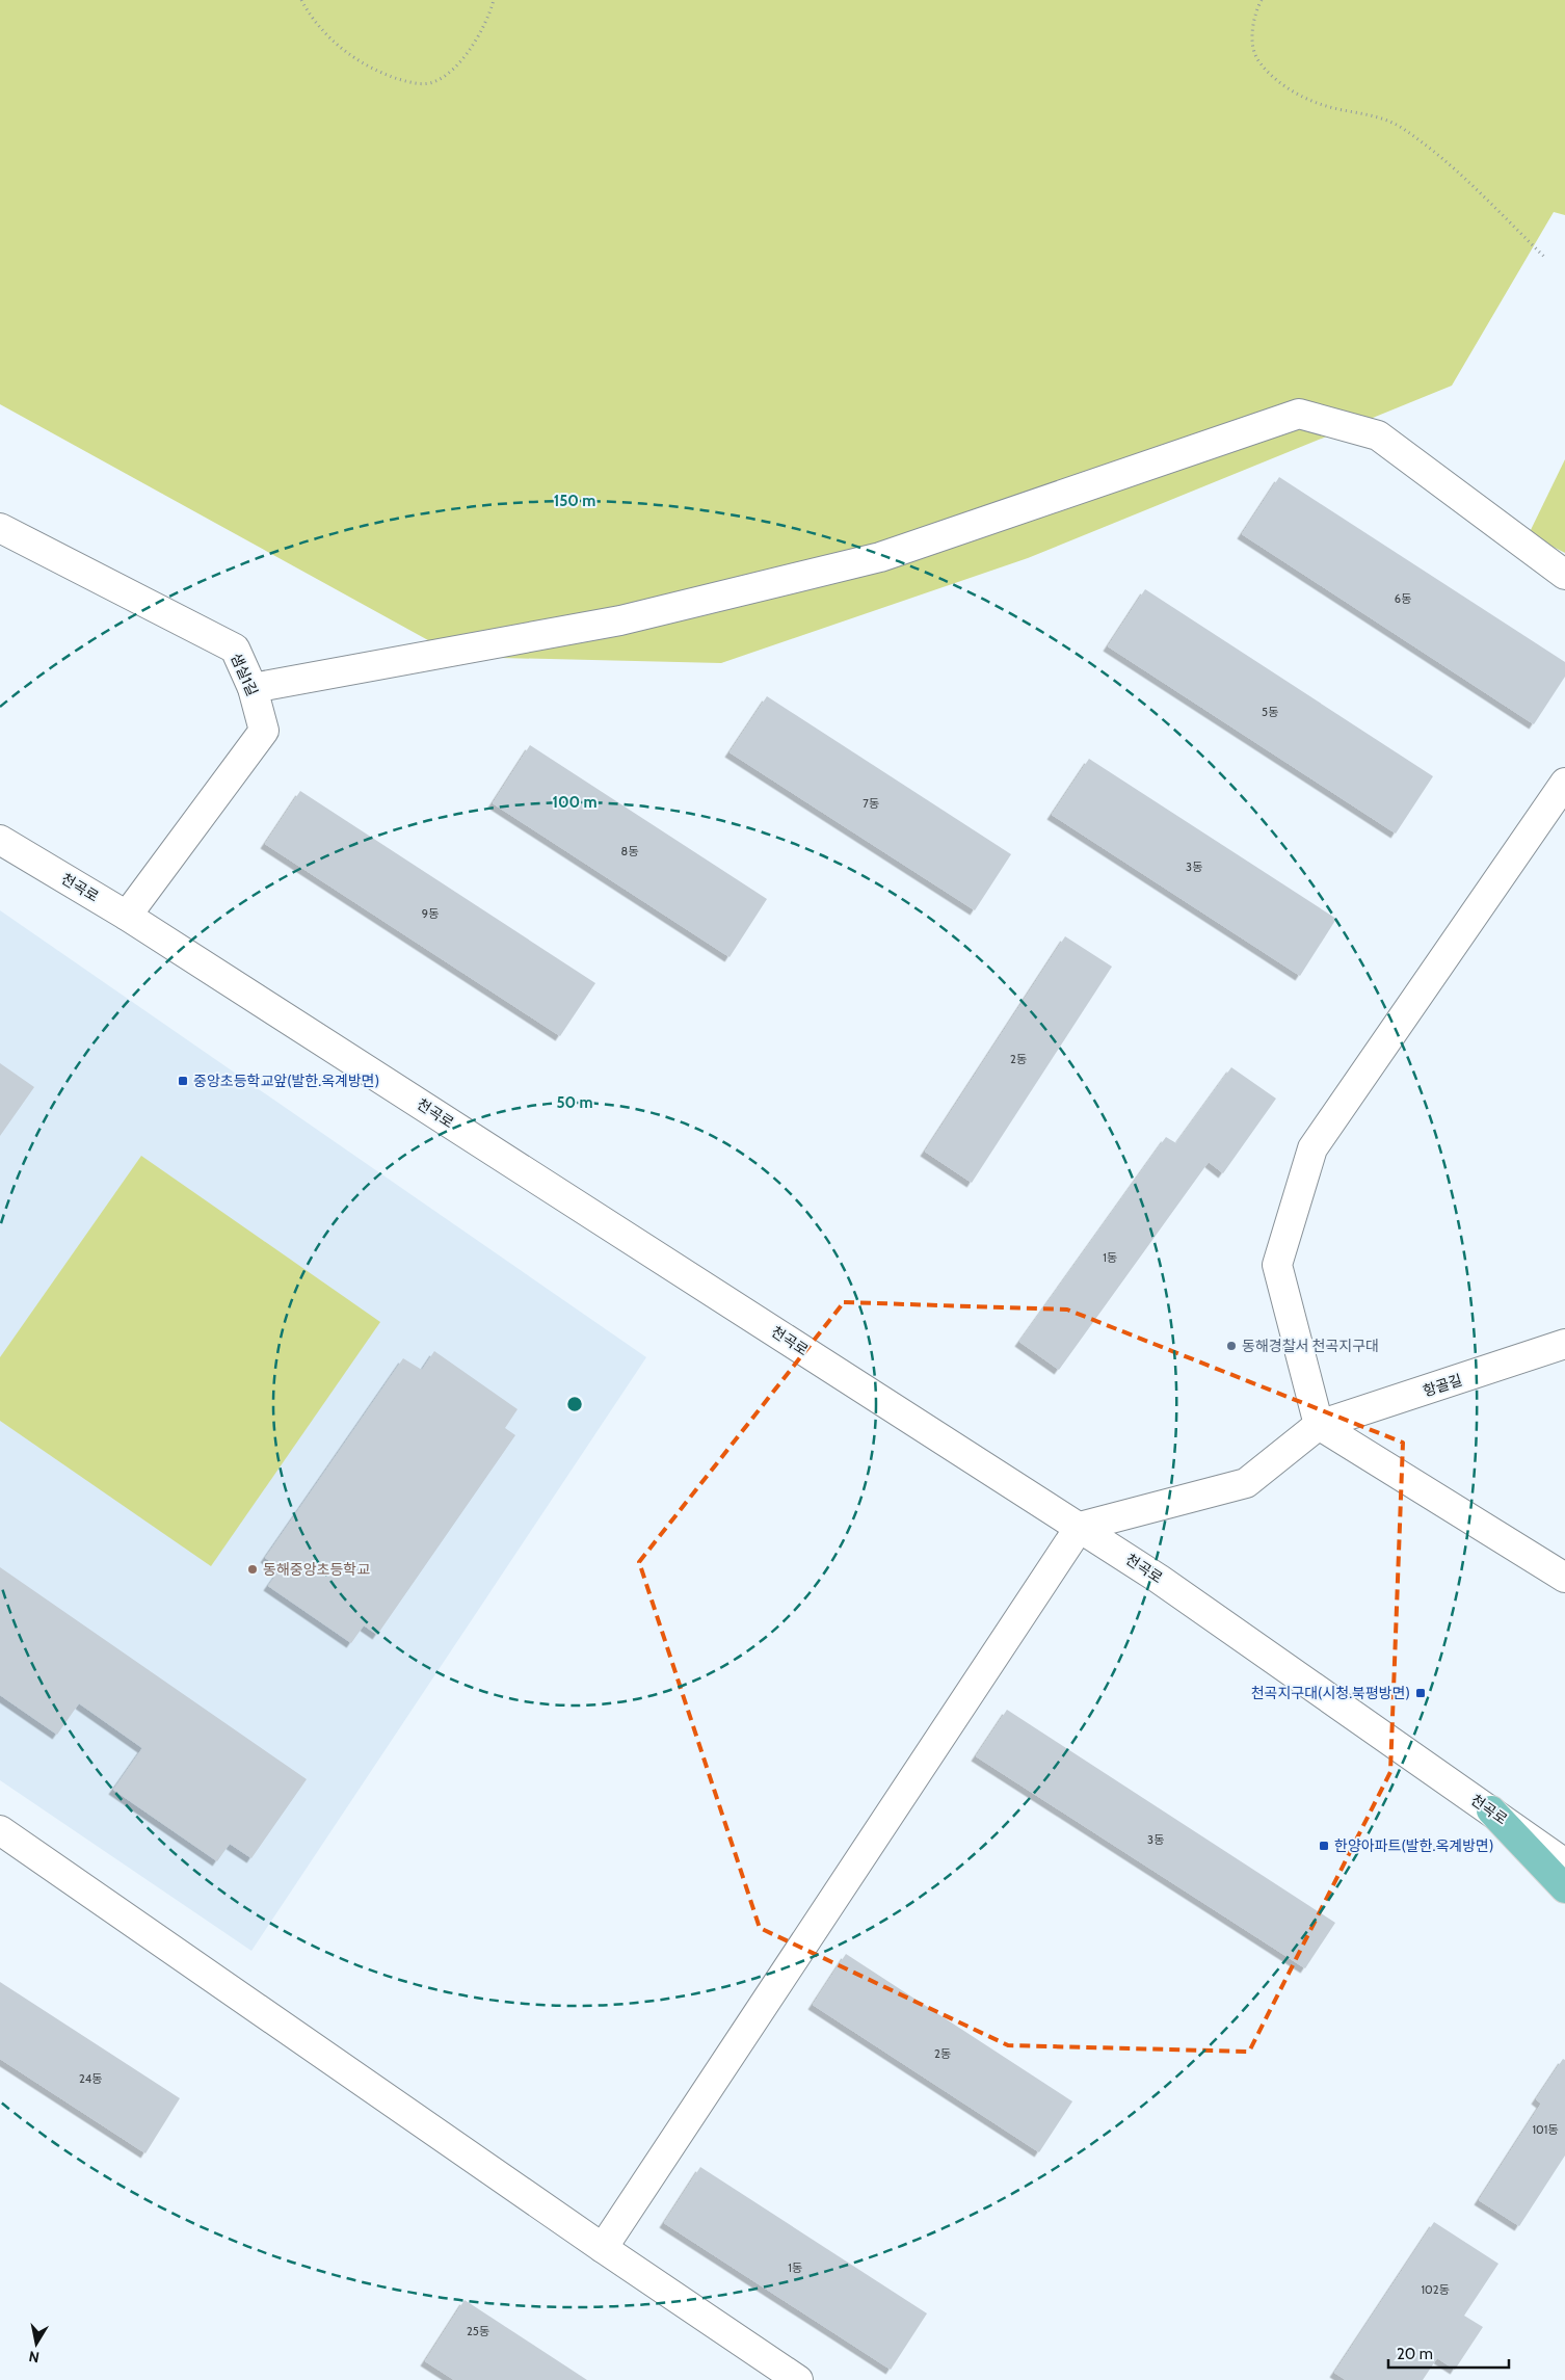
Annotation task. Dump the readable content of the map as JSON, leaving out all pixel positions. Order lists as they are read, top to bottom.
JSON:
{
  "streets": {
    "street": ["샘실1길", "천곡로", "항골길"]
  },
  "crossings": [
    ["샘실1길", "천곡로"]
  ],
  "places": {
    "transit": ["중앙초등학교앞(발한.옥계방면)", "천곡지구대(시청.북평방면)", "한양아파트(발한.옥계방면)"],
    "other": ["동해경찰서 천곡지구대", "동해중앙초등학교"]
  },
  "house_numbers": [
    "6동",
    "5동",
    "7동",
    "8동",
    "3동",
    "9동",
    "2동",
    "1동",
    "3동",
    "2동",
    "24동",
    "101동",
    "1동",
    "102동",
    "25동"
  ],
  "scale_bar": "20 m",
  "north": "bottom",
  "rings": ["150 m", "100 m", "50 m"]
}
